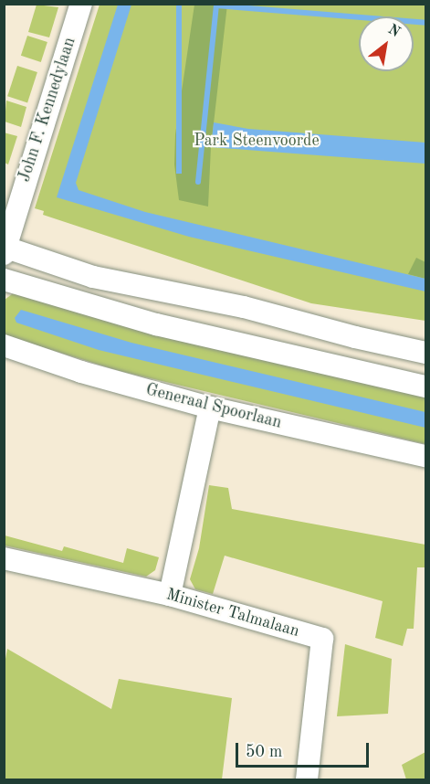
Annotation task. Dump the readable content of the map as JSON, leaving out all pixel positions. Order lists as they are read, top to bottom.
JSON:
{
  "streets": {
    "street": ["John F. Kennedylaan", "Generaal Spoorlaan", "Minister Talmalaan"]
  },
  "parks": ["Park Steenvoorde"],
  "scale_bar": "50 m",
  "north": "top right"
}
